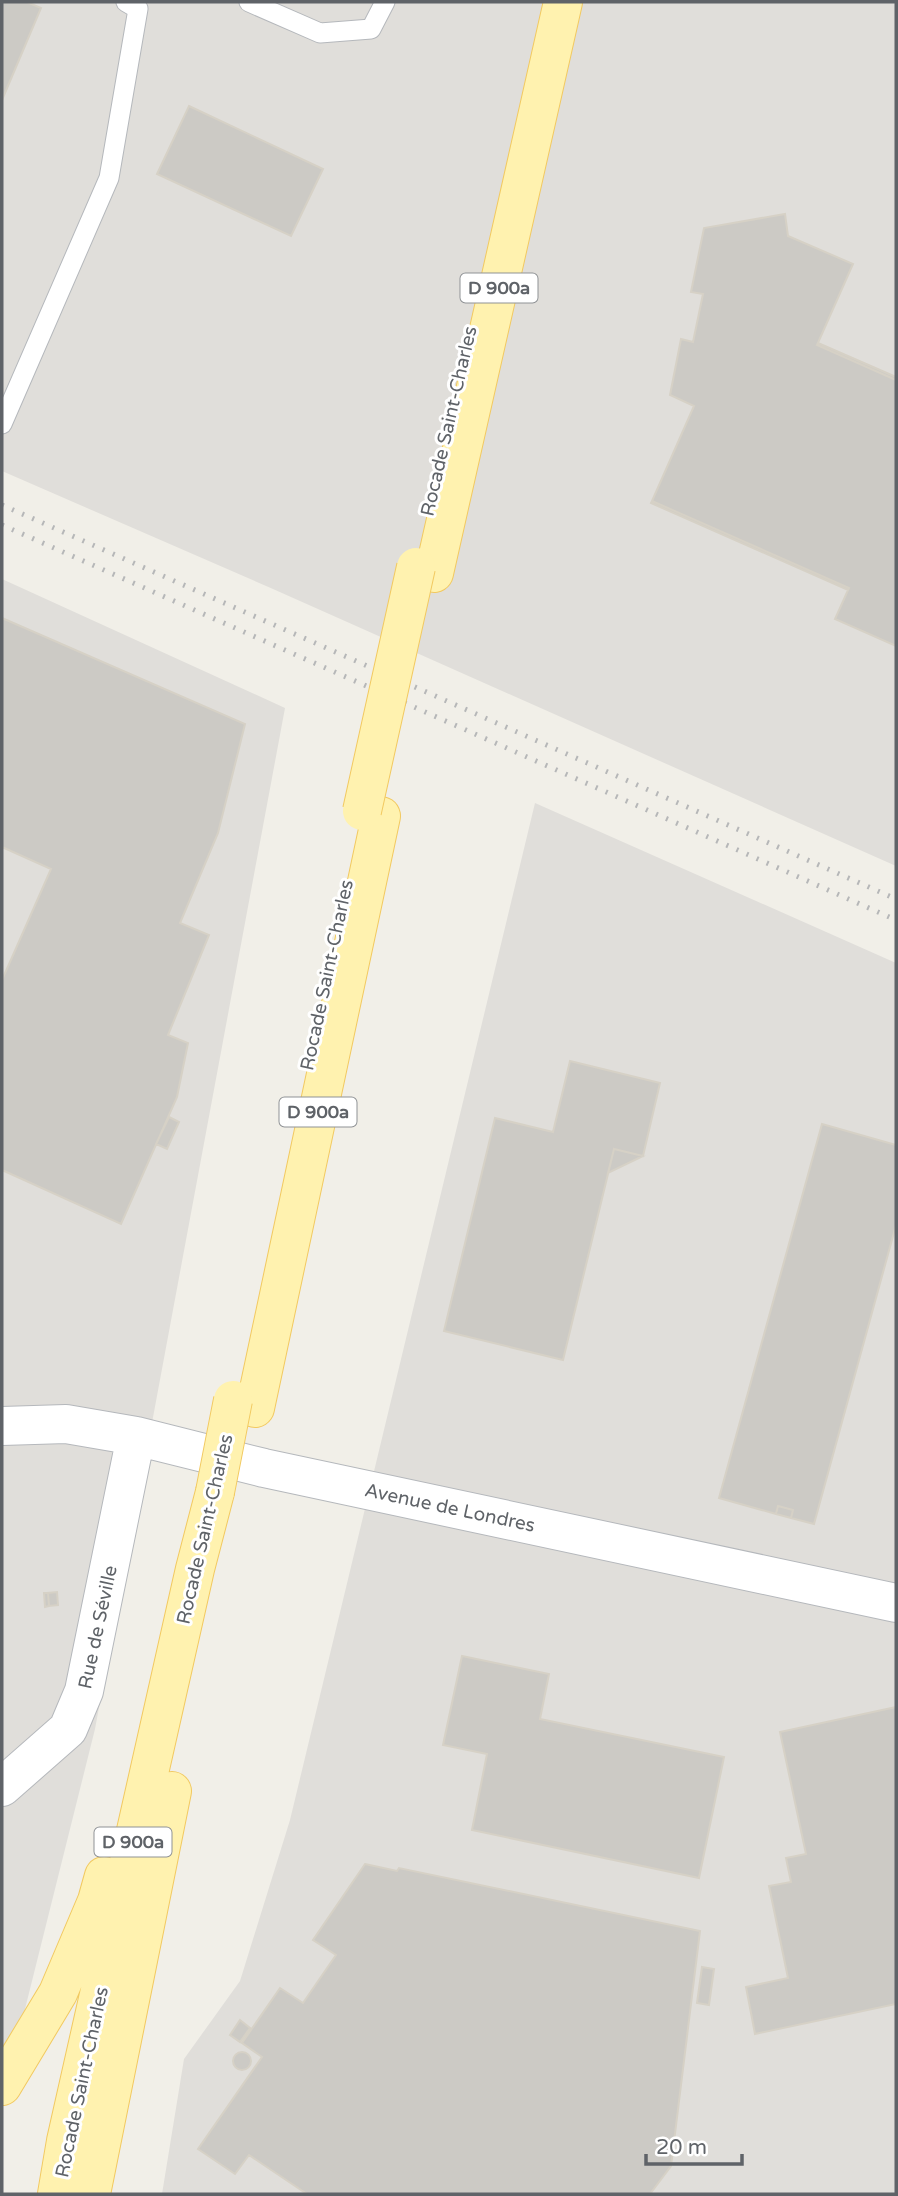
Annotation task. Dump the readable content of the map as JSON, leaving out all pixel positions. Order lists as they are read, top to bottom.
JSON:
{
  "streets": {
    "main road": ["D 900a", "Rocade Saint-Charles"],
    "street": ["Avenue de Londres", "Rue de Séville"]
  },
  "crossings": [
    ["Avenue de Londres", "Rue de Séville"]
  ],
  "scale_bar": "20 m"
}
